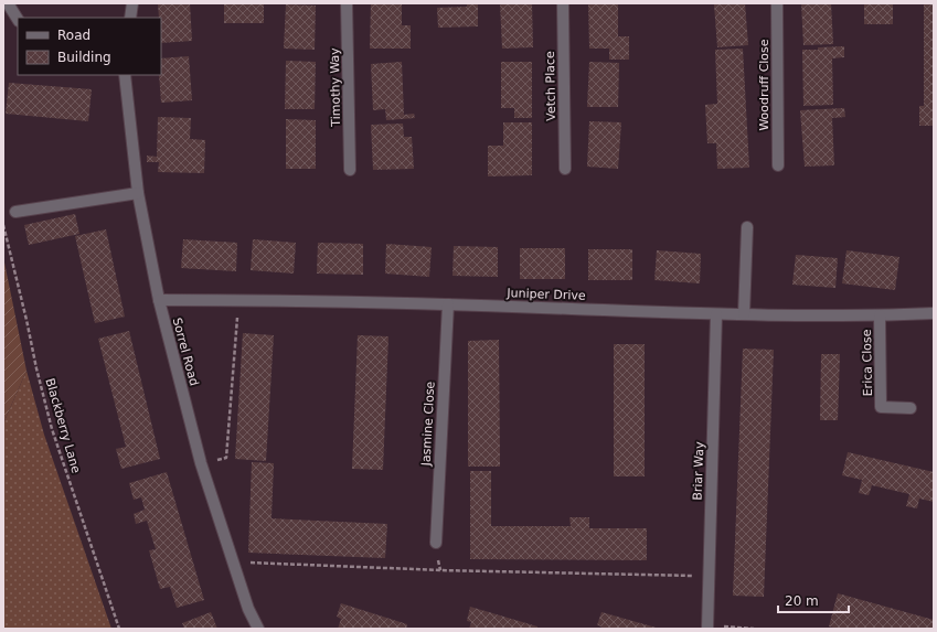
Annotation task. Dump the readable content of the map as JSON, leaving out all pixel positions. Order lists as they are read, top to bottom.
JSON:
{
  "streets": {
    "street": [
      "Woodruff Close",
      "Vetch Place",
      "Timothy Way",
      "Juniper Drive",
      "Sorrel Road",
      "Erica Close",
      "Jasmine Close",
      "Briar Way"
    ],
    "path": ["Blackberry Lane"]
  },
  "crossings": [
    ["Juniper Drive", "Sorrel Road"],
    ["Juniper Drive", "Erica Close"],
    ["Juniper Drive", "Jasmine Close"],
    ["Juniper Drive", "Briar Way"]
  ],
  "legend": ["Road", "Building"],
  "scale_bar": "20 m"
}
